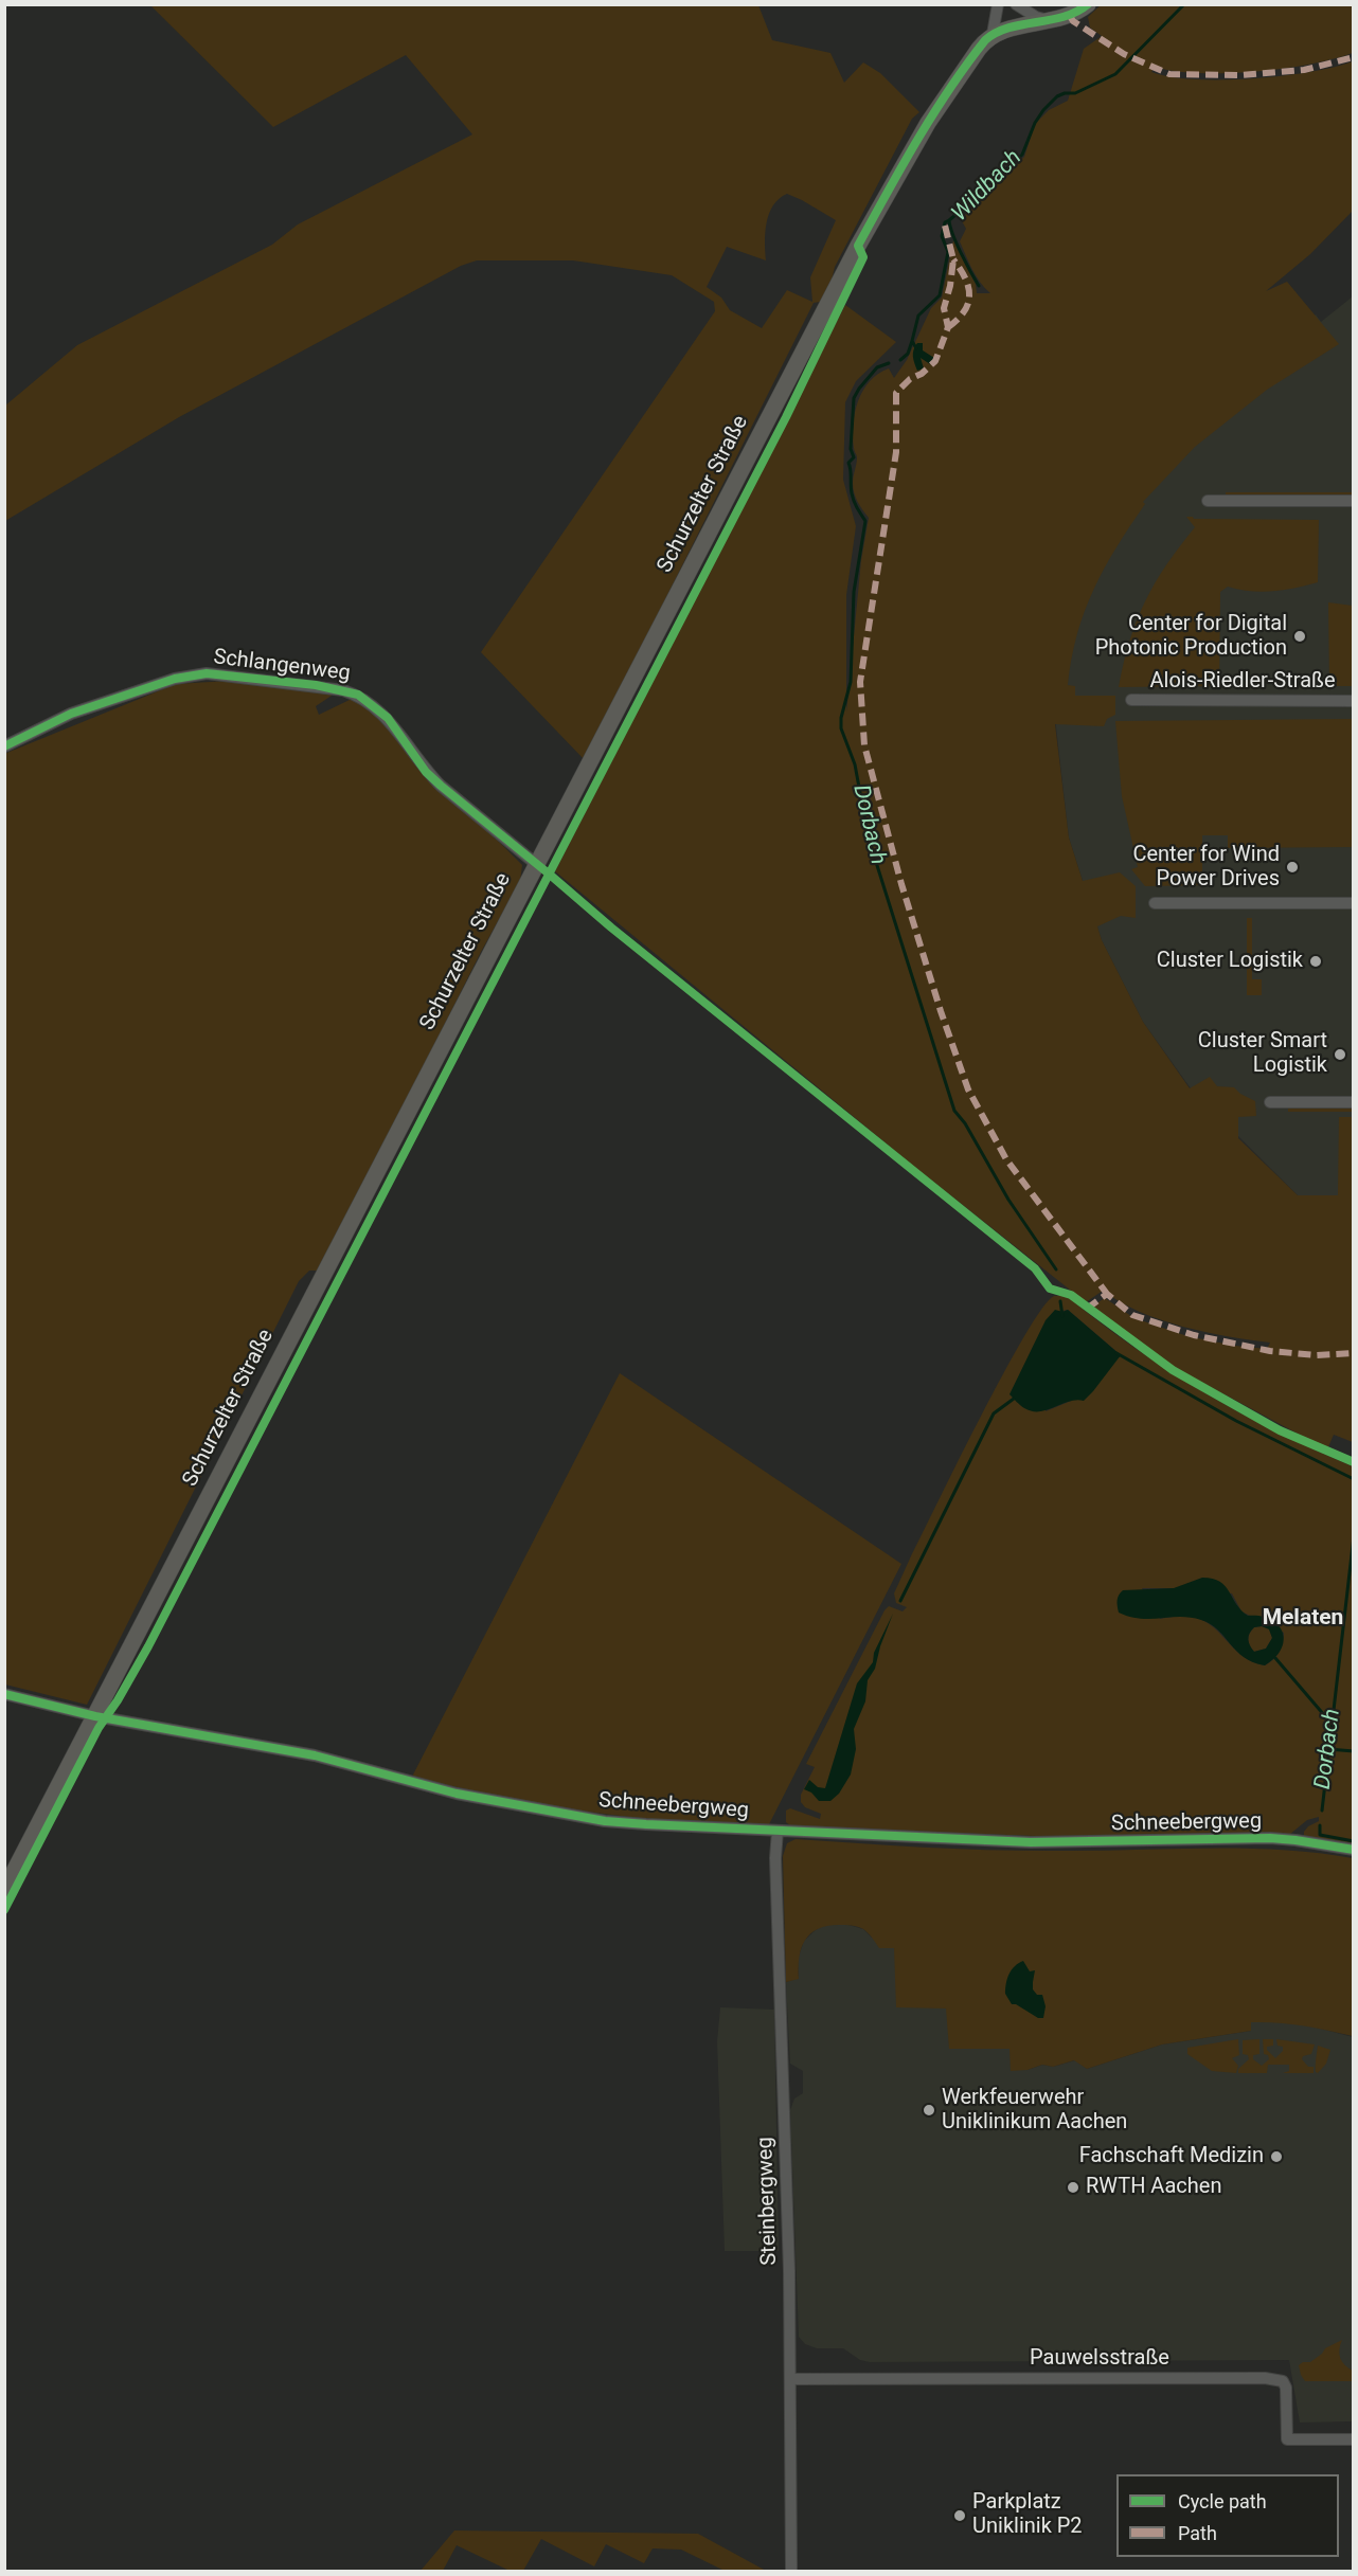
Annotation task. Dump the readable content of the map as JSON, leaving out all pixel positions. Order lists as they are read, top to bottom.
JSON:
{
  "streets": {
    "street": [
      "Schurzelter Straße",
      "Schlangenweg",
      "Alois-Riedler-Straße",
      "Schneebergweg",
      "Steinbergweg",
      "Pauwelsstraße"
    ]
  },
  "crossings": [
    ["Schurzelter Straße", "Schlangenweg"],
    ["Schurzelter Straße", "Schneebergweg"],
    ["Schneebergweg", "Steinbergweg"],
    ["Steinbergweg", "Pauwelsstraße"]
  ],
  "districts": ["Melaten"],
  "water": ["Wildbach", "Dorbach"],
  "places": [
    "Center for Digital Photonic Production",
    "Center for Wind Power Drives",
    "Cluster Logistik",
    "Cluster Smart Logistik",
    "Werkfeuerwehr Uniklinikum Aachen",
    "Fachschaft Medizin",
    "RWTH Aachen",
    "Parkplatz Uniklinik P2"
  ],
  "legend": ["Cycle path", "Path"]
}
